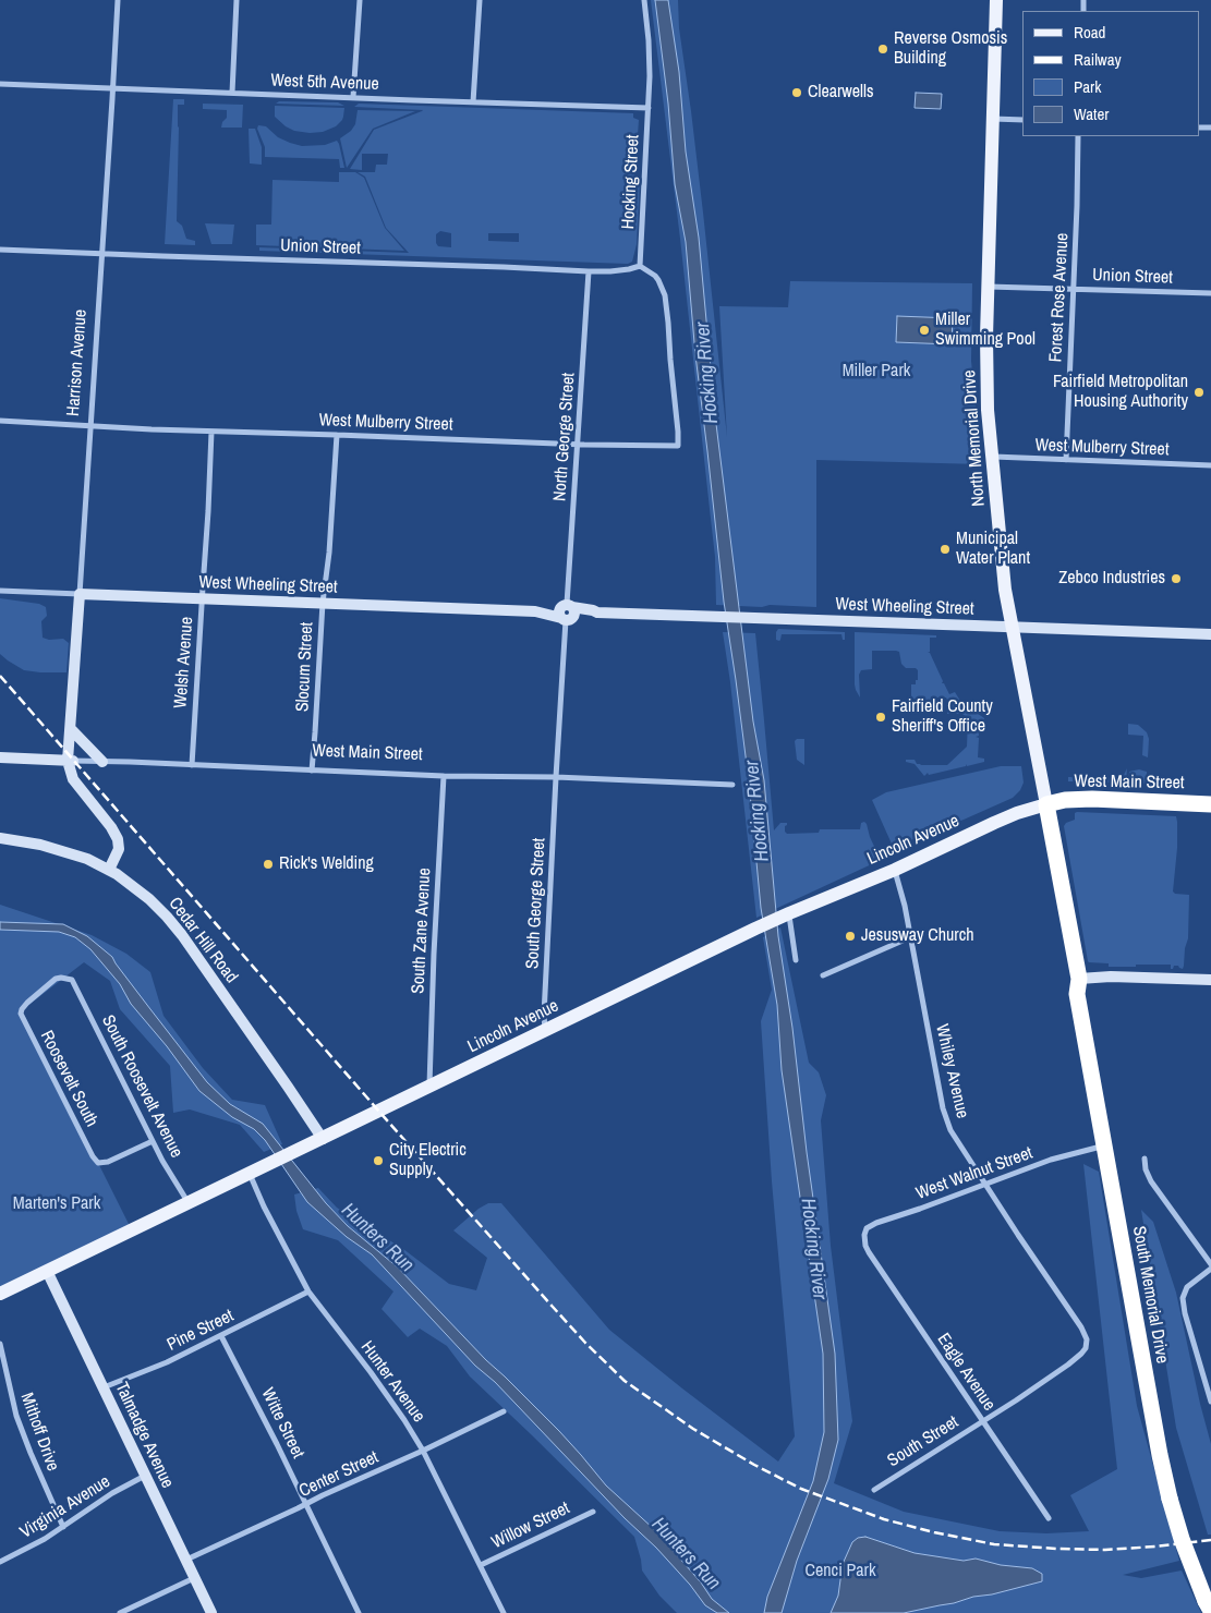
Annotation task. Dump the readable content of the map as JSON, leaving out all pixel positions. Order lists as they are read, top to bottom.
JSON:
{
  "streets": {
    "highway": ["West Main Street", "South Memorial Drive"],
    "main road": ["North Memorial Drive", "Lincoln Avenue"],
    "street": [
      "West 5th Avenue",
      "Hocking Street",
      "Union Street",
      "Forest Rose Avenue",
      "Harrison Avenue",
      "West Mulberry Street",
      "North George Street",
      "West Wheeling Street",
      "Welsh Avenue",
      "Slocum Street",
      "South George Street",
      "South Zane Avenue",
      "Cedar Hill Road",
      "Whiley Avenue",
      "Roosevelt South",
      "South Roosevelt Avenue",
      "West Walnut Street",
      "Pine Street",
      "Eagle Avenue",
      "Hunter Avenue",
      "Witte Street",
      "Mithoff Drive",
      "Talmadge Avenue",
      "South Street",
      "Center Street",
      "Virginia Avenue",
      "Willow Street"
    ]
  },
  "crossings": [
    ["West 5th Avenue", "Hocking Street"],
    ["West 5th Avenue", "Harrison Avenue"],
    ["Hocking Street", "Union Street"],
    ["Hocking Street", "West Mulberry Street"],
    ["Union Street", "Forest Rose Avenue"],
    ["Union Street", "Harrison Avenue"],
    ["Union Street", "West Mulberry Street"],
    ["Union Street", "North George Street"],
    ["Union Street", "North Memorial Drive"],
    ["Forest Rose Avenue", "West Mulberry Street"],
    ["Harrison Avenue", "West Mulberry Street"],
    ["Harrison Avenue", "West Wheeling Street"],
    ["Harrison Avenue", "West Main Street"],
    ["Harrison Avenue", "Cedar Hill Road"],
    ["West Mulberry Street", "North George Street"],
    ["West Mulberry Street", "North Memorial Drive"],
    ["West Mulberry Street", "Welsh Avenue"],
    ["West Mulberry Street", "Slocum Street"],
    ["North George Street", "West Wheeling Street"],
    ["North George Street", "West Main Street"],
    ["North George Street", "South George Street"],
    ["North Memorial Drive", "West Wheeling Street"],
    ["North Memorial Drive", "West Main Street"],
    ["North Memorial Drive", "Lincoln Avenue"],
    ["North Memorial Drive", "South Memorial Drive"],
    ["West Wheeling Street", "Welsh Avenue"],
    ["West Wheeling Street", "Slocum Street"],
    ["Welsh Avenue", "West Main Street"],
    ["Slocum Street", "West Main Street"],
    ["West Main Street", "Lincoln Avenue"],
    ["West Main Street", "South George Street"],
    ["West Main Street", "South Zane Avenue"],
    ["West Main Street", "South Memorial Drive"],
    ["Lincoln Avenue", "South George Street"],
    ["Lincoln Avenue", "South Zane Avenue"],
    ["Lincoln Avenue", "Cedar Hill Road"],
    ["Lincoln Avenue", "Whiley Avenue"],
    ["Lincoln Avenue", "South Roosevelt Avenue"],
    ["Lincoln Avenue", "South Memorial Drive"],
    ["Lincoln Avenue", "Hunter Avenue"],
    ["Lincoln Avenue", "Talmadge Avenue"],
    ["Whiley Avenue", "West Walnut Street"],
    ["Whiley Avenue", "South Street"],
    ["Roosevelt South", "South Roosevelt Avenue"],
    ["West Walnut Street", "South Memorial Drive"],
    ["West Walnut Street", "Eagle Avenue"],
    ["Pine Street", "Hunter Avenue"],
    ["Pine Street", "Witte Street"],
    ["Pine Street", "Talmadge Avenue"],
    ["Eagle Avenue", "South Street"],
    ["Hunter Avenue", "Center Street"],
    ["Hunter Avenue", "Willow Street"],
    ["Witte Street", "Center Street"],
    ["Mithoff Drive", "Virginia Avenue"],
    ["Talmadge Avenue", "Center Street"],
    ["Talmadge Avenue", "Virginia Avenue"]
  ],
  "water": ["Hocking River", "Hunters Run"],
  "parks": ["Miller Park", "Marten's Park", "Cenci Park"],
  "places": [
    "Reverse Osmosis Building",
    "Clearwells",
    "Miller Swimming Pool",
    "Fairfield Metropolitan Housing Authority",
    "Municipal Water Plant",
    "Zebco Industries",
    "Fairfield County Sheriff's Office",
    "Rick's Welding",
    "Jesusway Church",
    "City Electric Supply"
  ],
  "legend": [
    "Road",
    "Railway",
    "Park",
    "Water"
  ]
}
